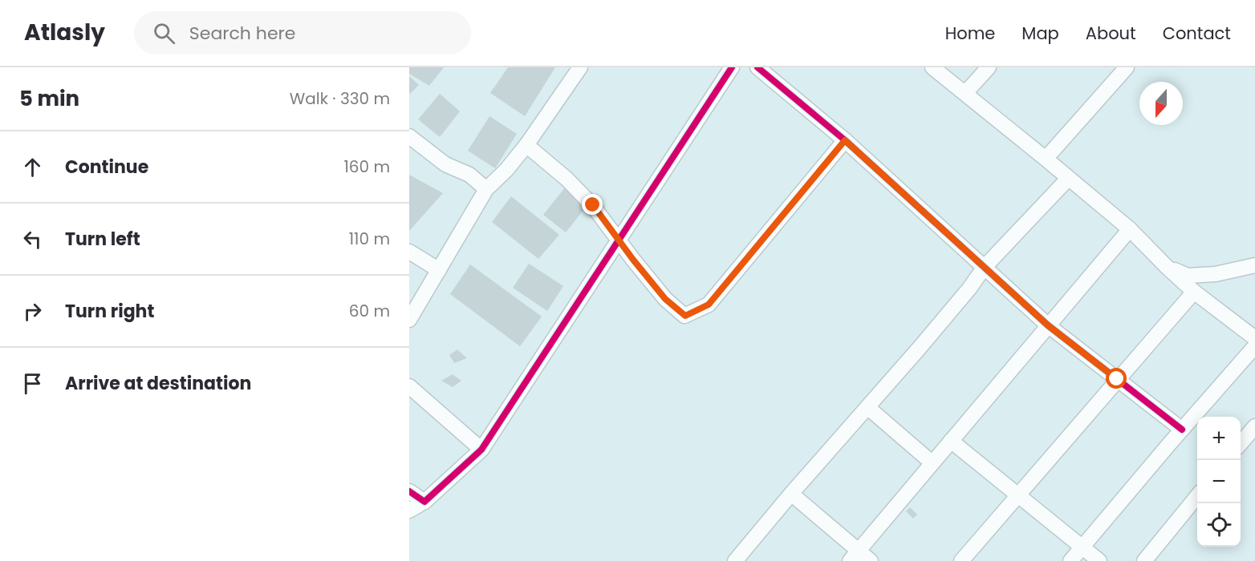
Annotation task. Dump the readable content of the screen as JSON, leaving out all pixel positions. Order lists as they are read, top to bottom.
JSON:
{
  "north": "bottom",
  "page": {
    "header": "Atlasly",
    "search": "Search here",
    "nav": [
      "Home",
      "Map",
      "About",
      "Contact"
    ],
    "heading": ["5 min", "Walk · 330 m"],
    "list": [
      ["Continue", "160 m"],
      ["Turn left", "110 m"],
      ["Turn right", "60 m"],
      "Arrive at destination"
    ],
    "map_buttons": ["+", "−"]
  }
}
